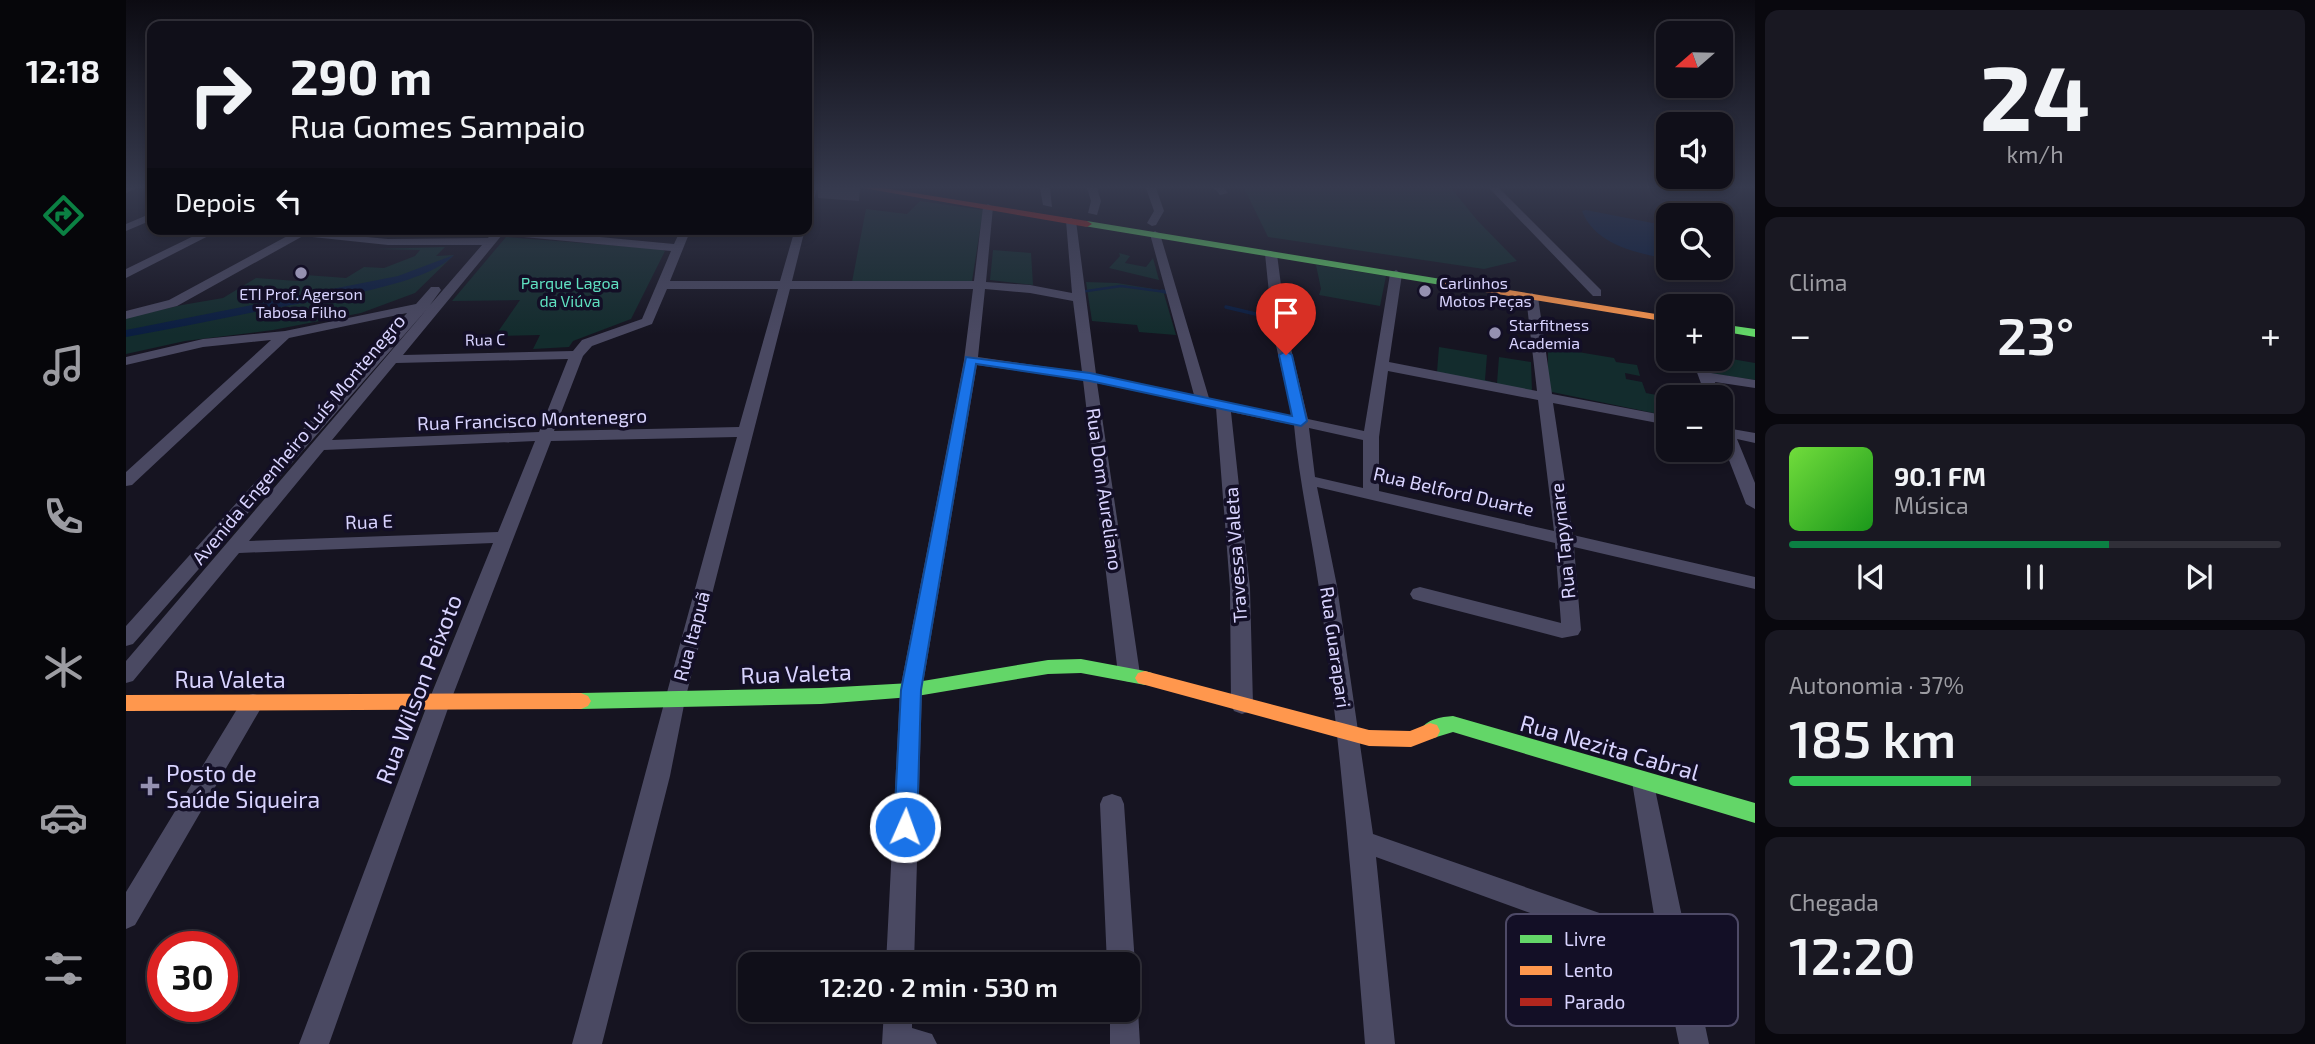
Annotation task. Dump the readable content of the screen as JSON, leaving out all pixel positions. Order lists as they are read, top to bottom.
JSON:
{
  "streets": {
    "main road": ["Rua Valeta", "Rua Nezita Cabral"],
    "street": [
      "Rua C",
      "Rua Francisco Montenegro",
      "Avenida Engenheiro Luís Montenegro",
      "Rua Dom Aureliano",
      "Rua Belford Duarte",
      "Rua E",
      "Rua Tapynare",
      "Travessa Valeta",
      "Rua Itapuã",
      "Rua Guarapari",
      "Rua Wilson Peixoto"
    ]
  },
  "crossings": [
    ["Rua C", "Avenida Engenheiro Luís Montenegro"],
    ["Rua C", "Rua Wilson Peixoto"],
    ["Rua Francisco Montenegro", "Avenida Engenheiro Luís Montenegro"],
    ["Rua Francisco Montenegro", "Rua Itapuã"],
    ["Rua Francisco Montenegro", "Rua Wilson Peixoto"],
    ["Avenida Engenheiro Luís Montenegro", "Rua E"],
    ["Rua Dom Aureliano", "Rua Valeta"],
    ["Rua Belford Duarte", "Rua Tapynare"],
    ["Rua Belford Duarte", "Rua Guarapari"],
    ["Rua E", "Rua Wilson Peixoto"],
    ["Travessa Valeta", "Rua Valeta"],
    ["Rua Itapuã", "Rua Valeta"],
    ["Rua Guarapari", "Rua Valeta"],
    ["Rua Valeta", "Rua Wilson Peixoto"],
    ["Rua Valeta", "Rua Nezita Cabral"]
  ],
  "parks": ["Parque Lagoa da Viúva"],
  "places": {
    "other": ["ETI Prof. Agerson Tabosa Filho", "Carlinhos Motos Peças", "Starfitness Academia"],
    "health": ["Posto de Saúde Siqueira"]
  },
  "legend": ["Livre", "Lento", "Parado"],
  "north": "left",
  "page": {
    "tabs": "12:18",
    "tile": [
      ["24", "km/h"],
      "Clima",
      ["Autonomia · 37%", "185 km"],
      ["Chegada", "12:20"]
    ],
    "map_buttons": ["+", "−"],
    "turn": ["290 m", "Rua Gomes Sampaio"],
    "then": "Depois",
    "heat": ["−", "23°", "+"],
    "song": ["90.1 FM", "Música"],
    "limit": "30",
    "trip": "12:20 · 2 min · 530 m"
  }
}
